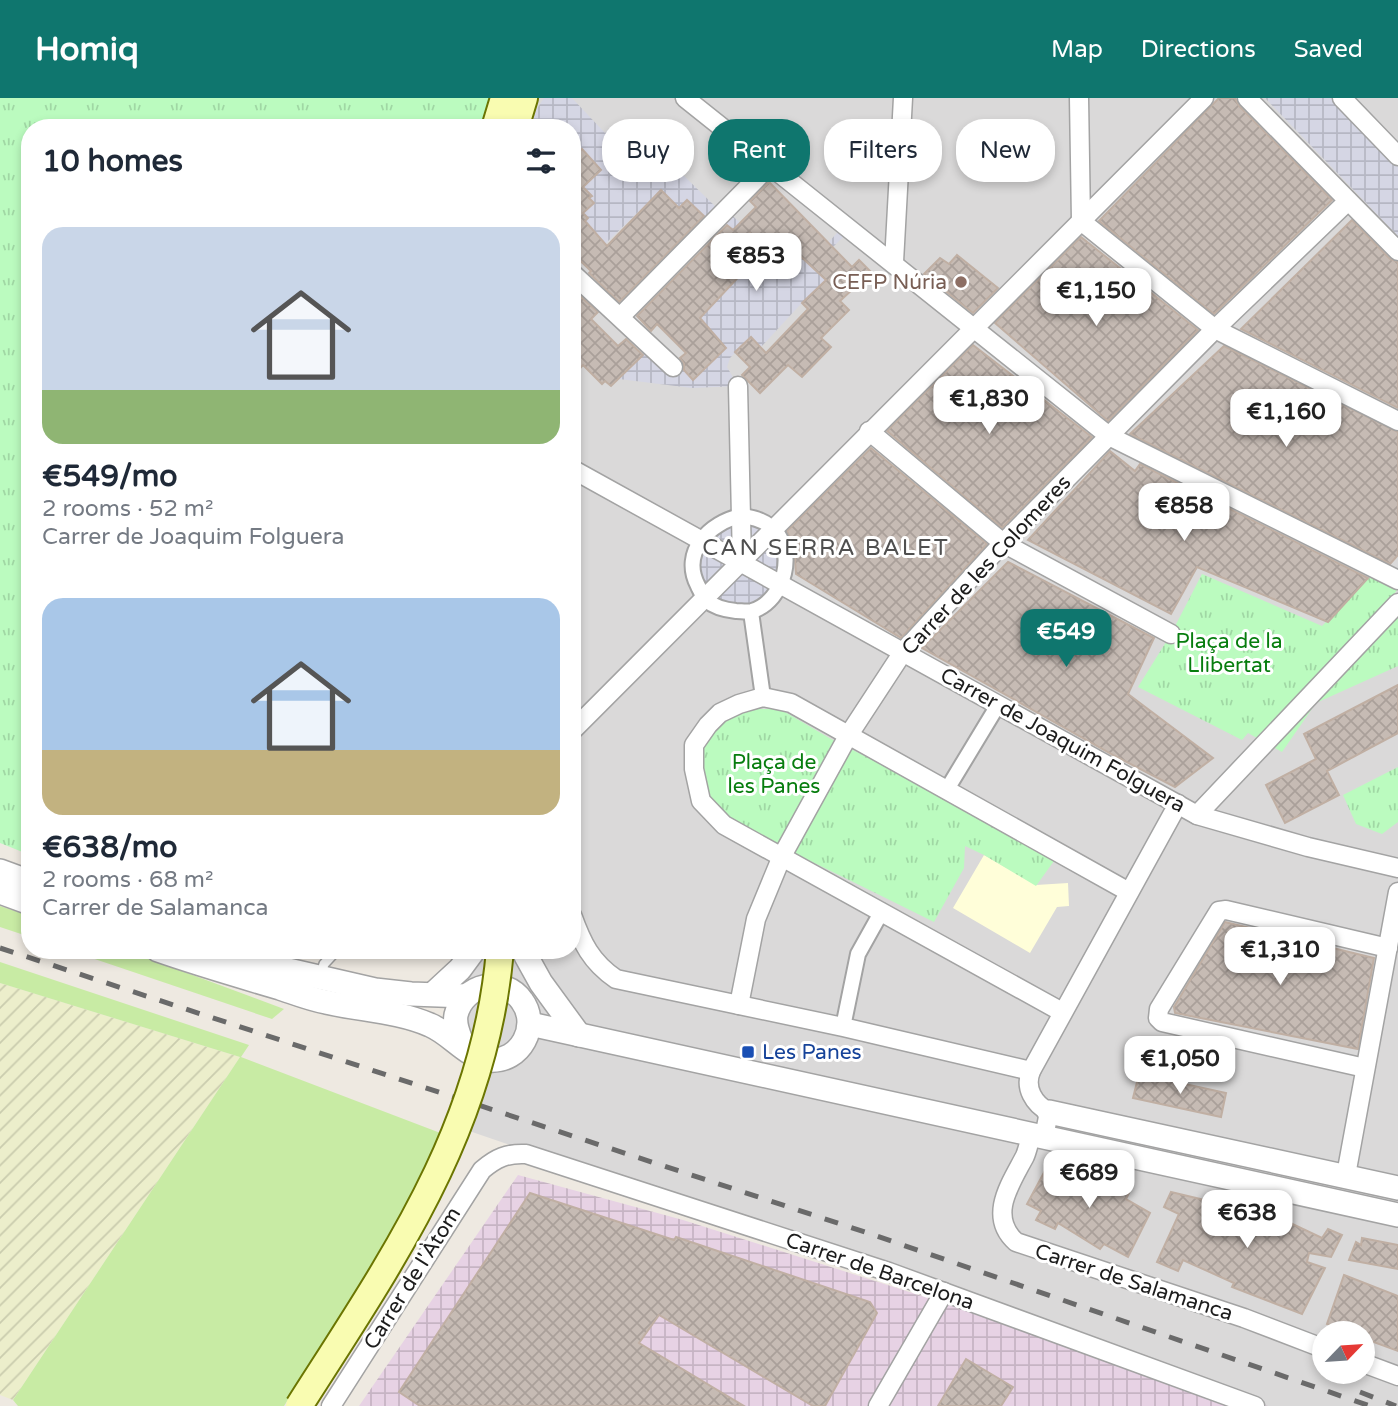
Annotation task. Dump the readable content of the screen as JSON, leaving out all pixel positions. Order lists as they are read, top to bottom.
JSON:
{
  "streets": {
    "street": [
      "Carrer de les Colomeres",
      "Carrer de Joaquim Folguera",
      "Carrer de Barcelona",
      "Carrer de l'Àtom",
      "Carrer de Salamanca"
    ]
  },
  "crossings": [
    ["Carrer de les Colomeres", "Carrer de Joaquim Folguera"],
    ["Carrer de Barcelona", "Carrer de l'Àtom"]
  ],
  "districts": ["CAN SERRA BALET"],
  "parks": ["Plaça de la Llibertat", "Plaça de les Panes"],
  "places": {
    "other": ["CEFP Núria"],
    "transit": ["Les Panes"]
  },
  "north": "top right",
  "page": {
    "header": "Homiq",
    "nav": ["Map", "Directions", "Saved"],
    "chip": [
      "Buy",
      "Rent",
      "Filters",
      "New"
    ],
    "heading": "10 homes",
    "list": [
      {
        "name": "€549/mo",
        "note": "2 rooms · 52 m² · Carrer de Joaquim Folguera"
      },
      {
        "name": "€638/mo",
        "note": "2 rooms · 68 m² · Carrer de Salamanca"
      }
    ],
    "price": [
      "€853",
      "€1,150",
      "€1,830",
      "€1,160",
      "€858",
      "€549",
      "€1,310",
      "€1,050",
      "€689",
      "€638"
    ]
  }
}
